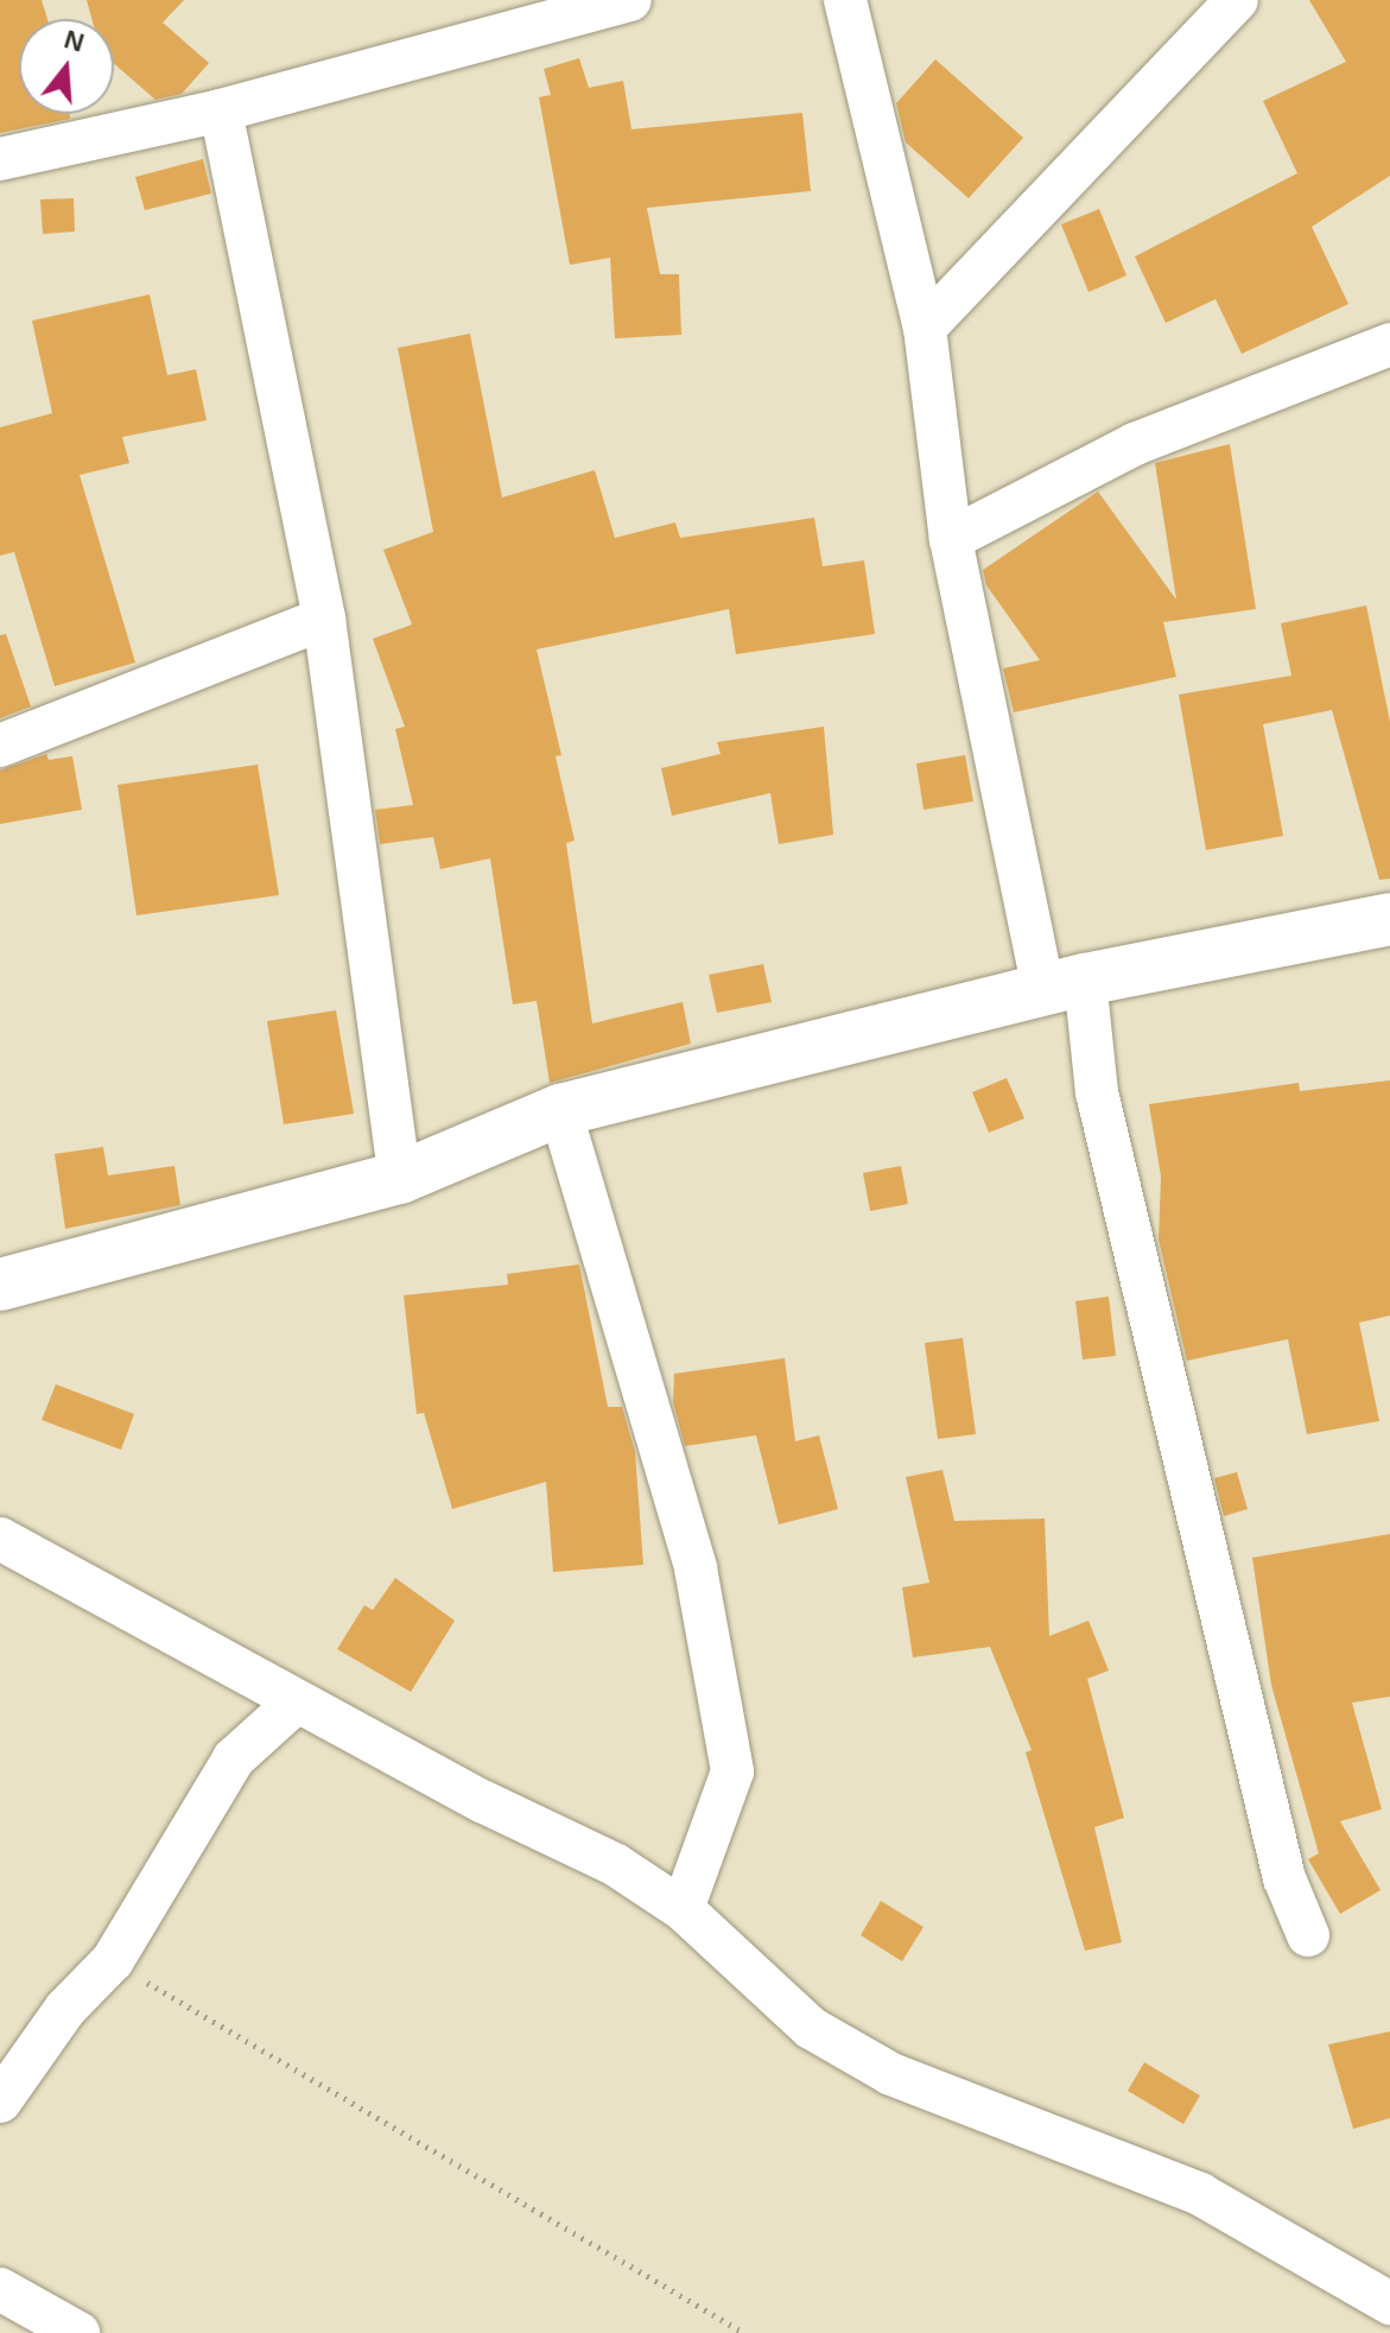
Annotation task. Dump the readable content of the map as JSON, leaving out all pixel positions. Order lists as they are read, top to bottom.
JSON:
{
  "north": "top"
}
